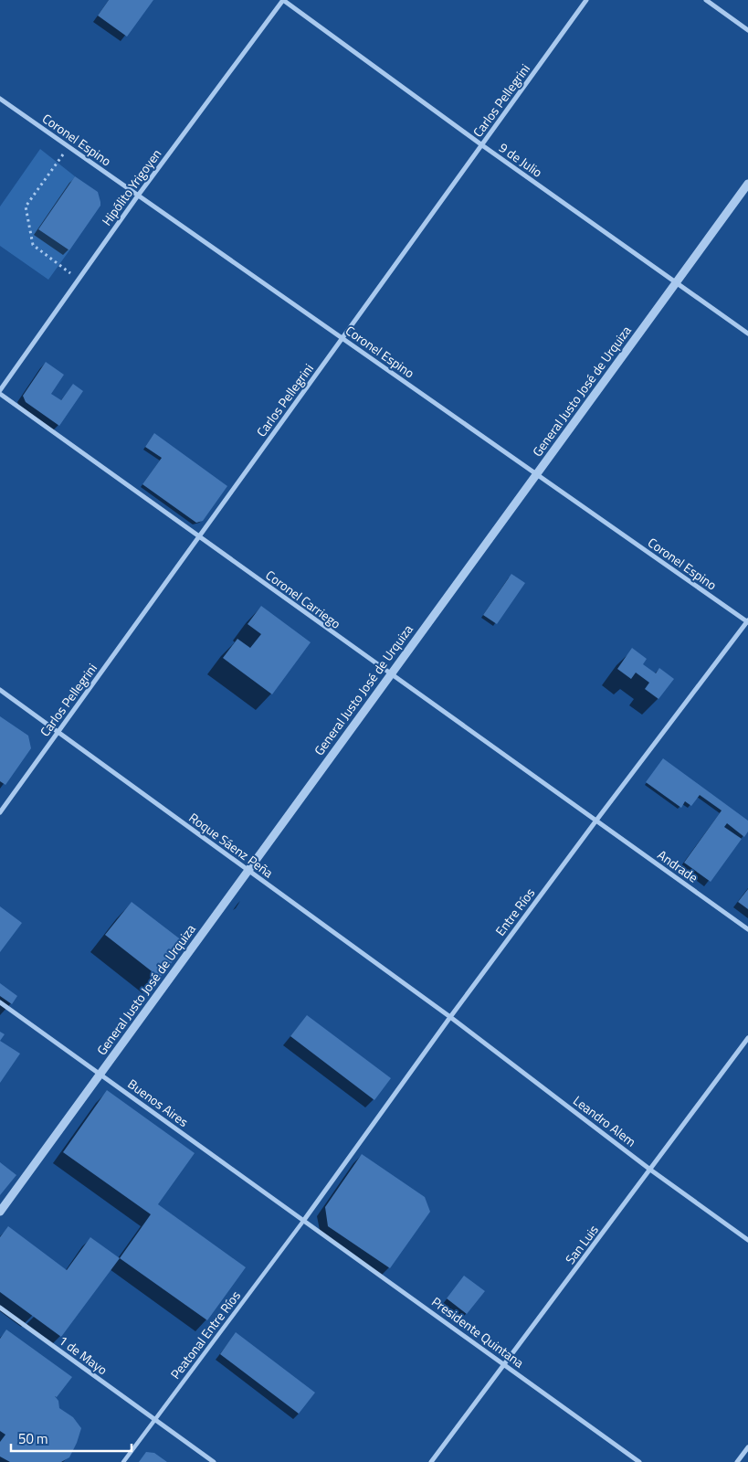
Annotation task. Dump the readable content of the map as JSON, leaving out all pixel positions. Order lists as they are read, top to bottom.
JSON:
{
  "streets": {
    "street": [
      "Carlos Pellegrini",
      "Coronel Espino",
      "9 de Julio",
      "Hipólito Yrigoyen",
      "General Justo José de Urquiza",
      "Coronel Carriego",
      "Roque Sáenz Peña",
      "Andrade",
      "Entre Ríos",
      "Buenos Aires",
      "Leandro Alem",
      "San Luis",
      "Presidente Quintana",
      "Peatonal Entre Ríos",
      "1 de Mayo"
    ]
  },
  "crossings": [
    ["Carlos Pellegrini", "Coronel Espino"],
    ["Carlos Pellegrini", "9 de Julio"],
    ["Carlos Pellegrini", "Coronel Carriego"],
    ["Carlos Pellegrini", "Roque Sáenz Peña"],
    ["Coronel Espino", "Hipólito Yrigoyen"],
    ["Coronel Espino", "General Justo José de Urquiza"],
    ["Coronel Espino", "Entre Ríos"],
    ["9 de Julio", "Hipólito Yrigoyen"],
    ["9 de Julio", "General Justo José de Urquiza"],
    ["General Justo José de Urquiza", "Coronel Carriego"],
    ["General Justo José de Urquiza", "Roque Sáenz Peña"],
    ["General Justo José de Urquiza", "Buenos Aires"],
    ["Coronel Carriego", "Andrade"],
    ["Coronel Carriego", "Entre Ríos"],
    ["Roque Sáenz Peña", "Entre Ríos"],
    ["Roque Sáenz Peña", "Leandro Alem"],
    ["Andrade", "Entre Ríos"],
    ["Entre Ríos", "Buenos Aires"],
    ["Entre Ríos", "Leandro Alem"],
    ["Entre Ríos", "Presidente Quintana"],
    ["Entre Ríos", "Peatonal Entre Ríos"],
    ["Buenos Aires", "Presidente Quintana"],
    ["Buenos Aires", "Peatonal Entre Ríos"],
    ["Leandro Alem", "San Luis"],
    ["San Luis", "Presidente Quintana"],
    ["Presidente Quintana", "Peatonal Entre Ríos"],
    ["Peatonal Entre Ríos", "1 de Mayo"]
  ],
  "scale_bar": "50 m"
}
